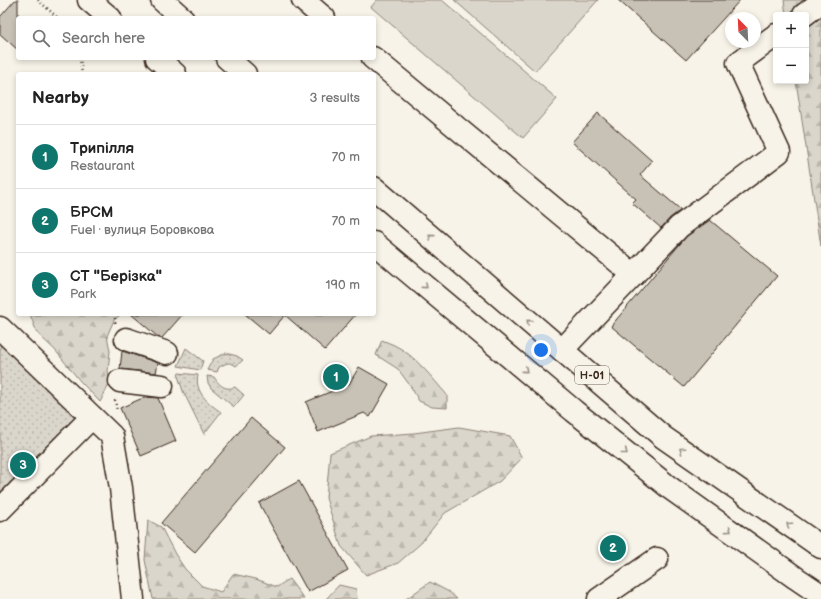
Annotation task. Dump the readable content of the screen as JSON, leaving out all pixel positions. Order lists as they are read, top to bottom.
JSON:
{
  "streets": {
    "main road": ["Н-01"]
  },
  "north": "top left",
  "page": {
    "map_buttons": ["+", "−"],
    "search": "Search here",
    "heading": ["Nearby", "3 results"],
    "list": [
      {
        "mark": "1",
        "name": "Трипілля",
        "note": "Restaurant",
        "value": "70 m"
      },
      {
        "mark": "2",
        "name": "БРСМ",
        "note": "Fuel · вулиця Боровкова",
        "value": "70 m"
      },
      {
        "mark": "3",
        "name": "СТ \"Берізка\"",
        "note": "Park",
        "value": "190 m"
      }
    ],
    "pins": ["1", "3", "2"]
  }
}
